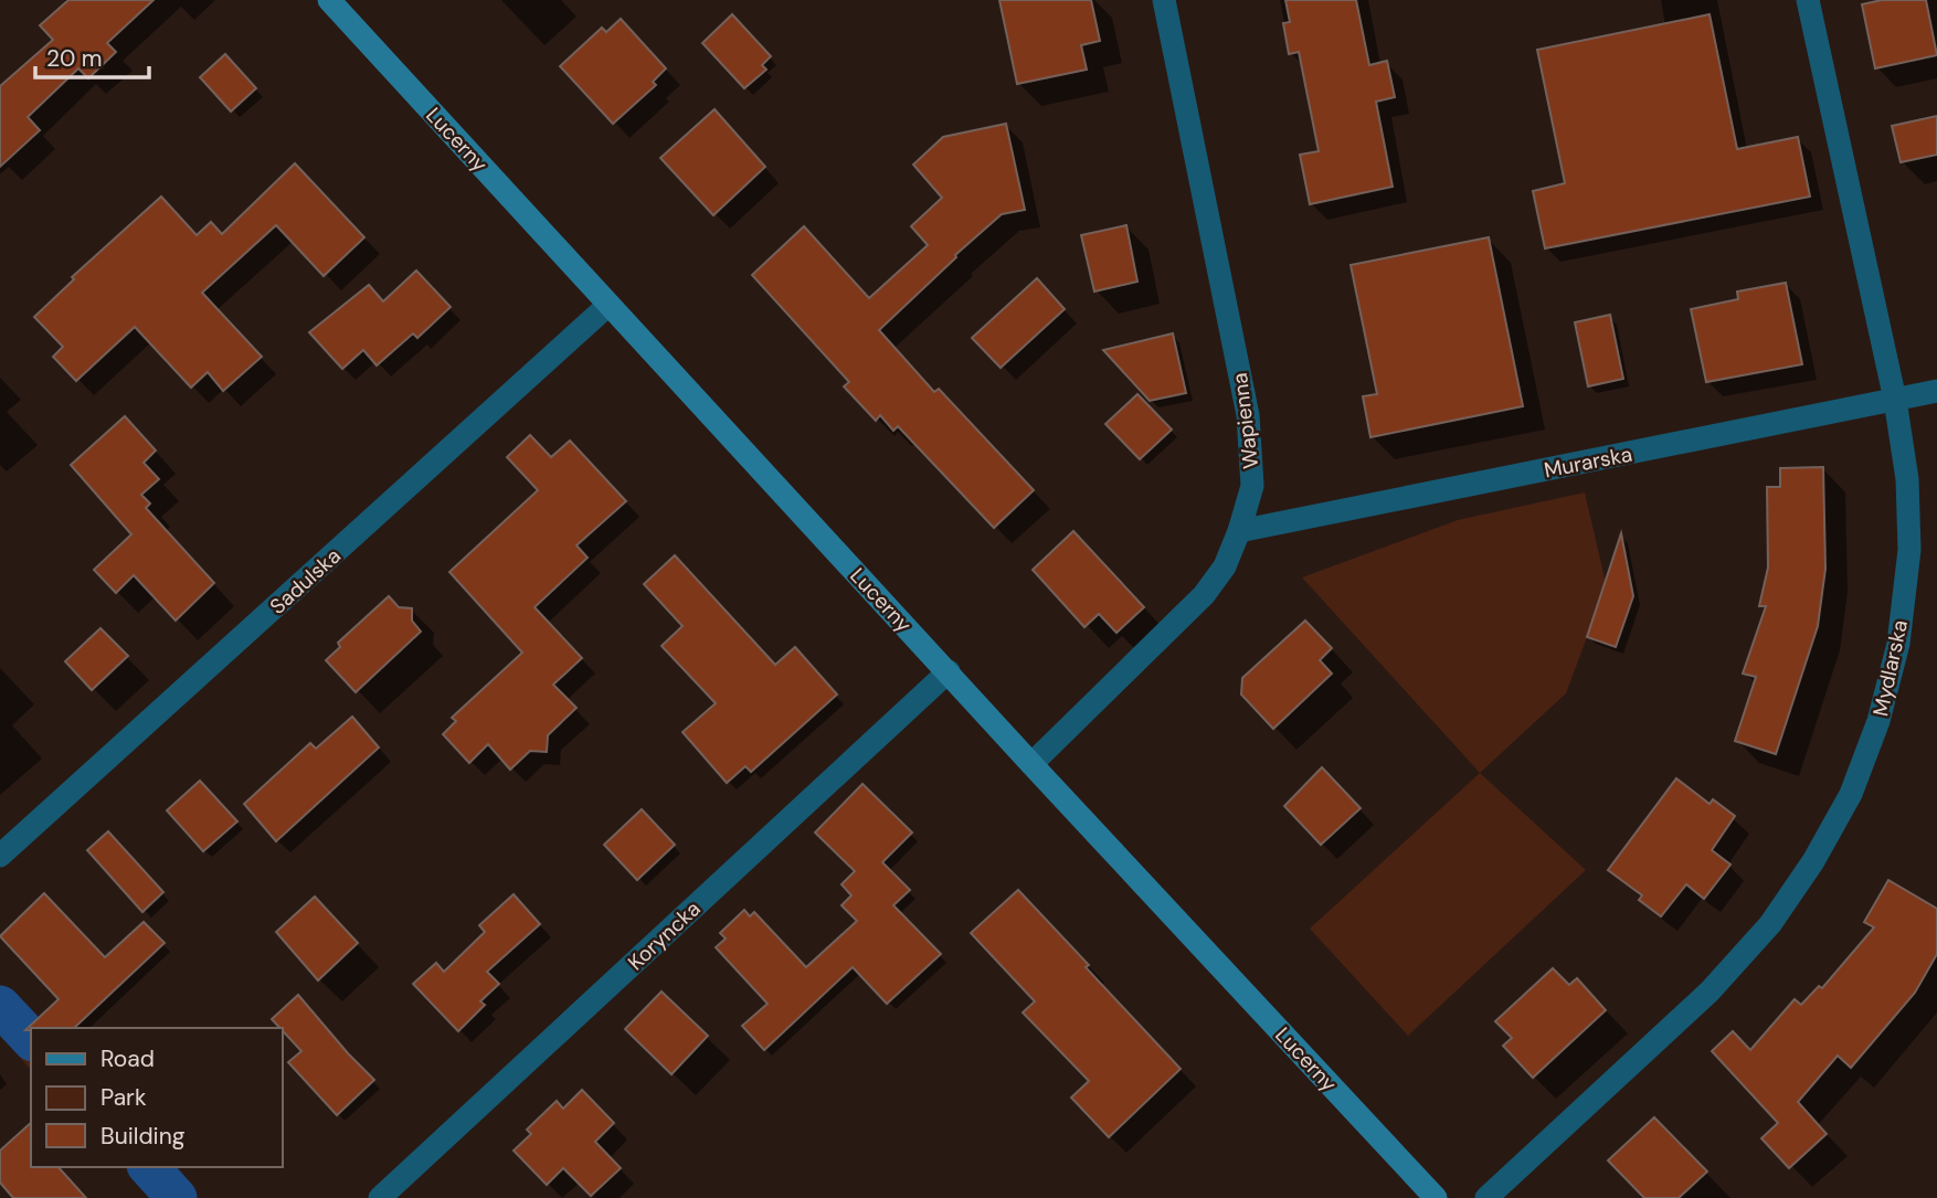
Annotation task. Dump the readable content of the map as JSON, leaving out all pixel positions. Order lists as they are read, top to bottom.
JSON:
{
  "streets": {
    "street": [
      "Lucerny",
      "Wapienna",
      "Murarska",
      "Sadulska",
      "Mydlarska",
      "Koryncka"
    ]
  },
  "crossings": [
    ["Lucerny", "Wapienna"],
    ["Lucerny", "Sadulska"],
    ["Lucerny", "Koryncka"],
    ["Wapienna", "Murarska"],
    ["Murarska", "Mydlarska"]
  ],
  "legend": ["Road", "Park", "Building"],
  "scale_bar": "20 m"
}
